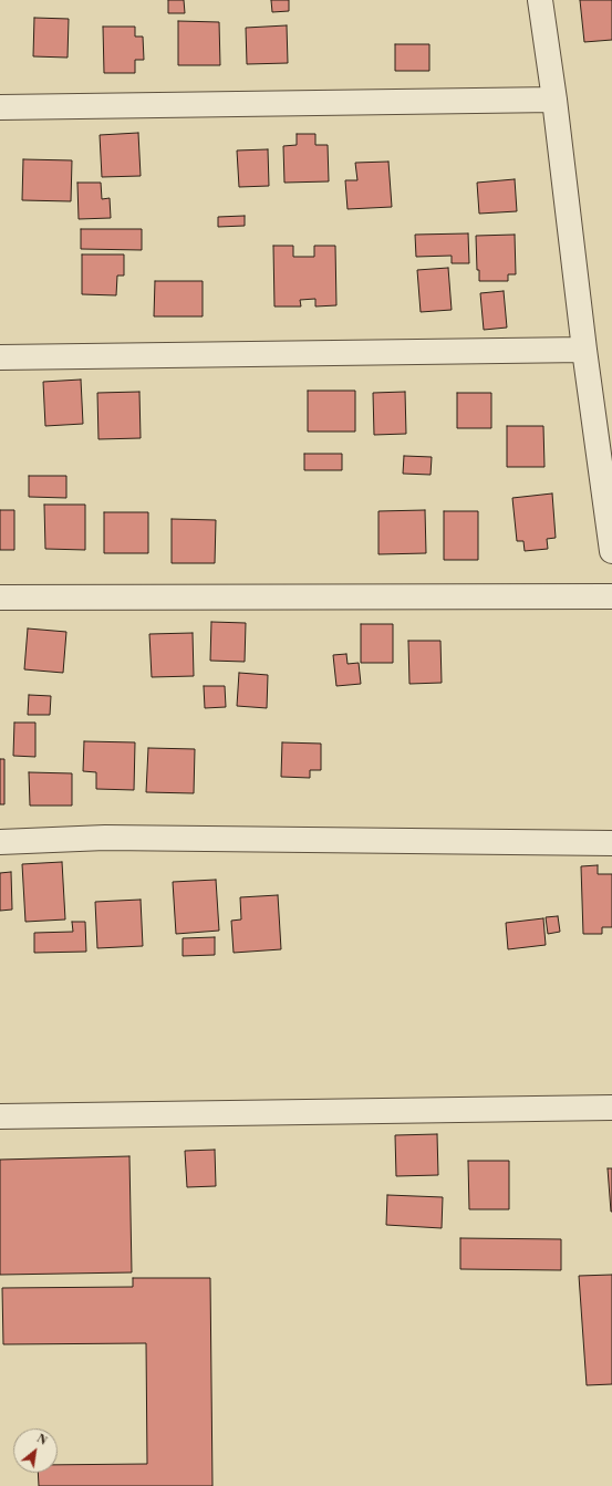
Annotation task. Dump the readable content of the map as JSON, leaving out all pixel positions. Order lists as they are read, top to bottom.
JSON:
{
  "north": "top right"
}
